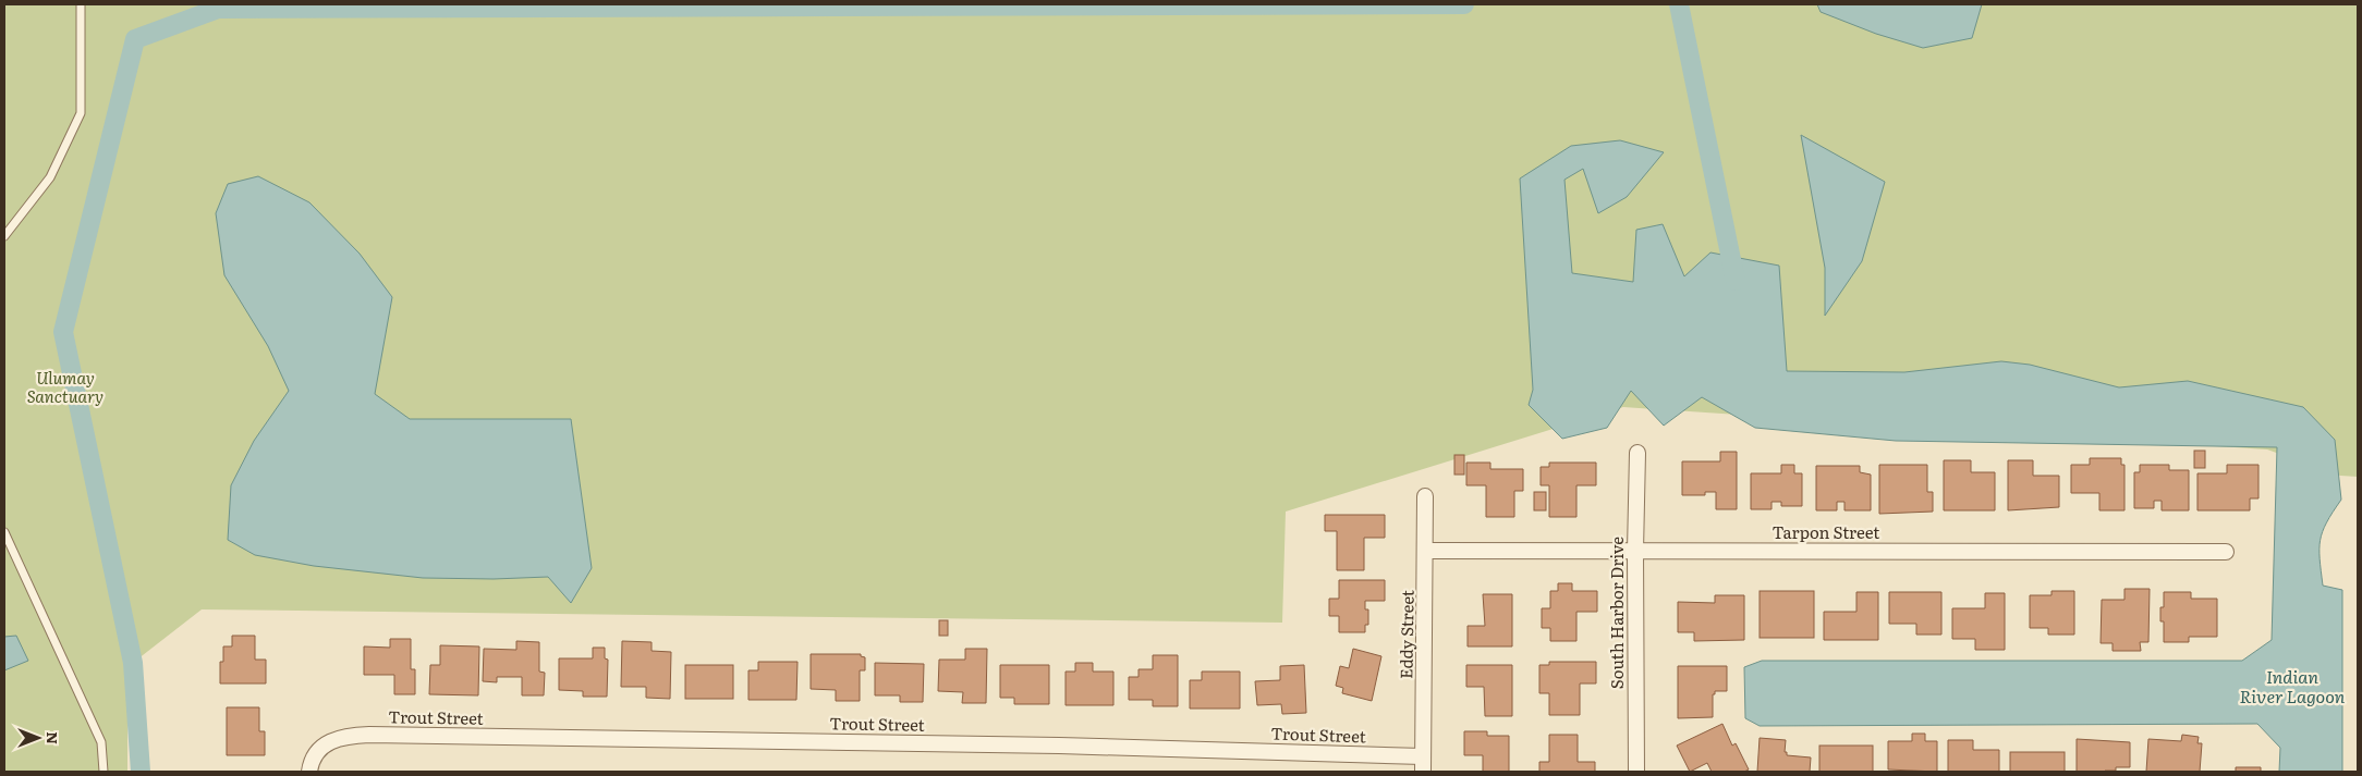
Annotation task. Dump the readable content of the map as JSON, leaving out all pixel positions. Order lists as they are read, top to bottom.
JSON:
{
  "streets": {
    "street": [
      "Tarpon Street",
      "South Harbor Drive",
      "Eddy Street",
      "Trout Street"
    ]
  },
  "crossings": [
    ["Tarpon Street", "South Harbor Drive"],
    ["Tarpon Street", "Eddy Street"],
    ["Eddy Street", "Trout Street"]
  ],
  "water": ["Indian River Lagoon"],
  "parks": ["Ulumay Sanctuary"],
  "north": "right"
}
